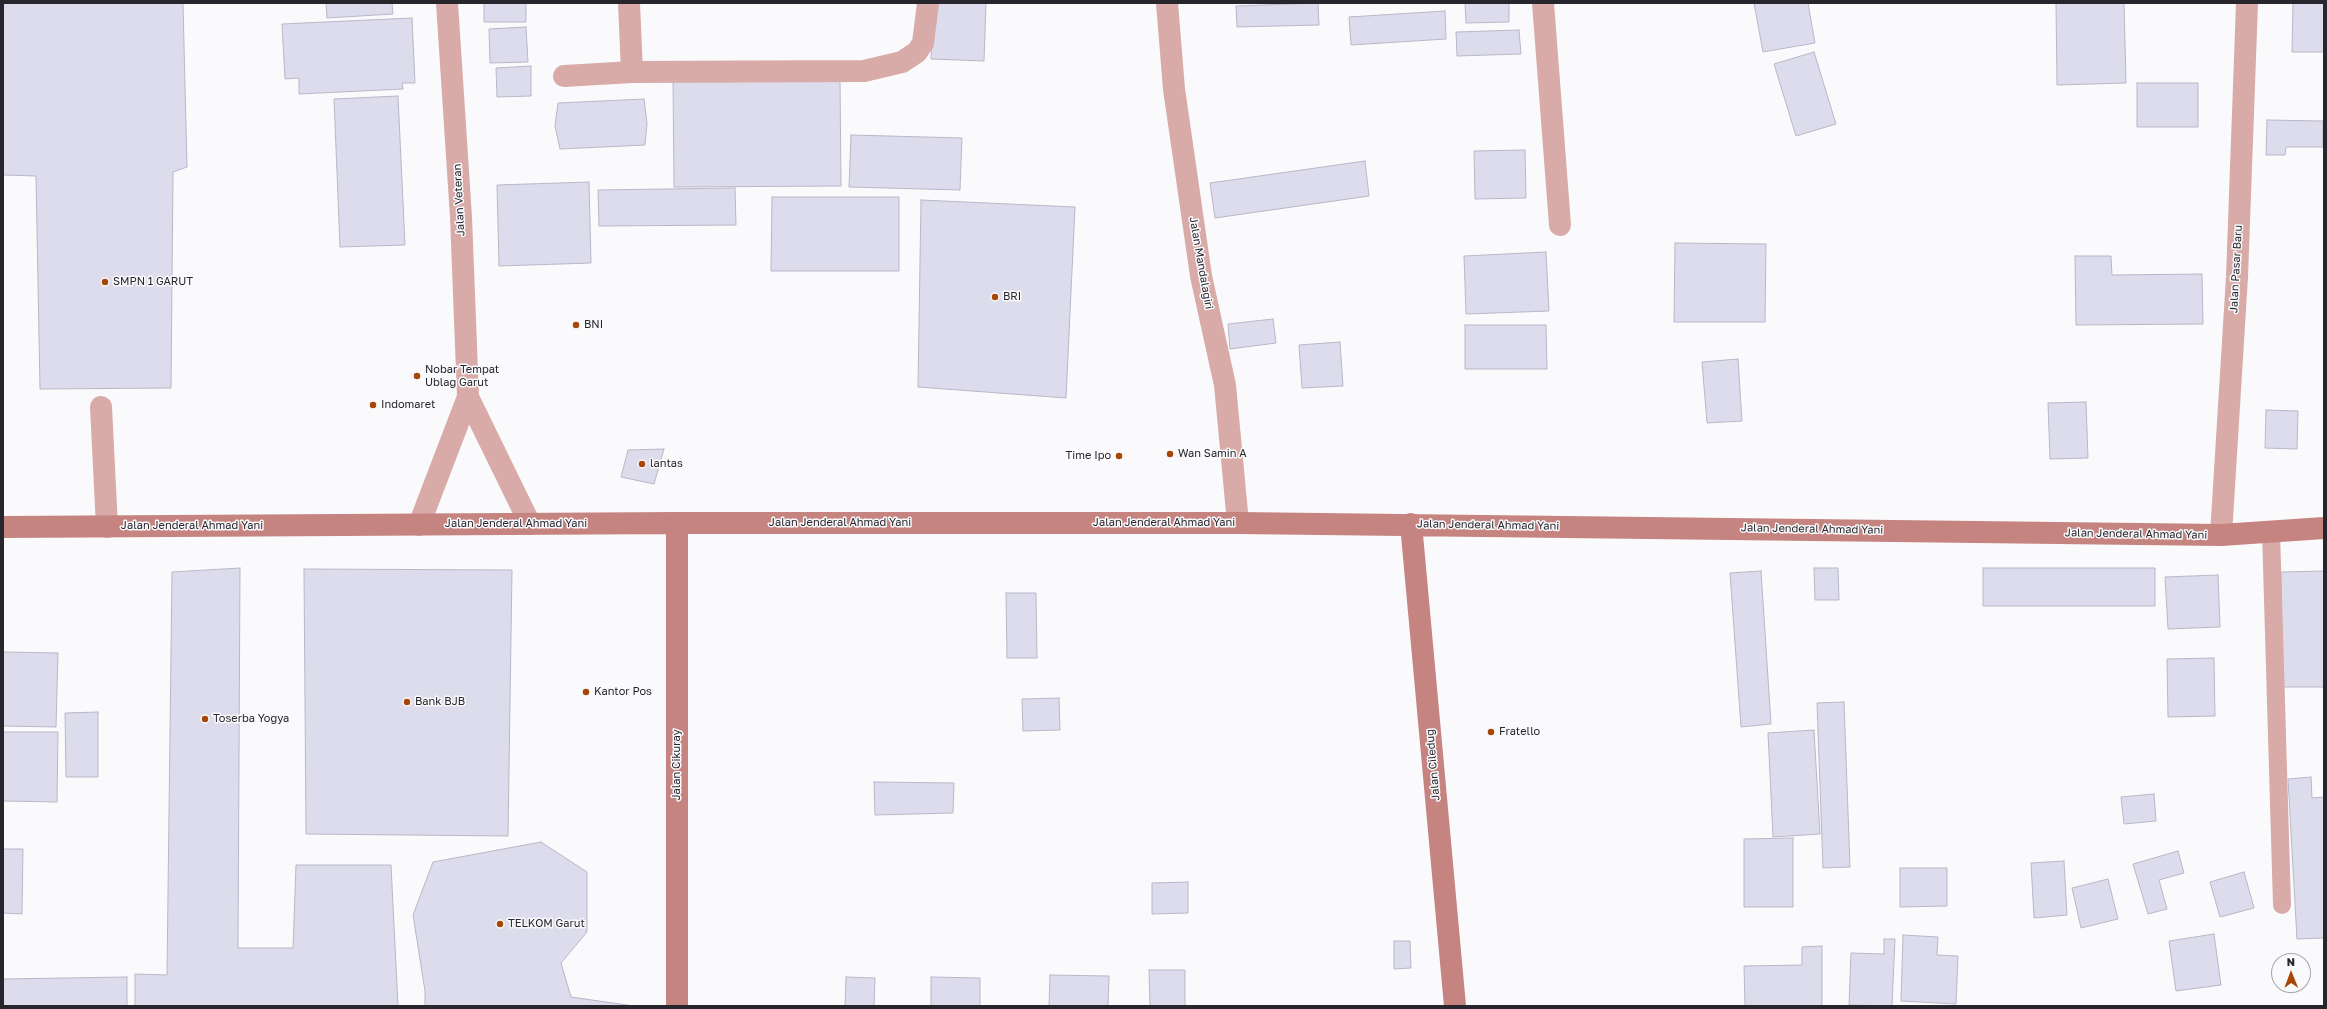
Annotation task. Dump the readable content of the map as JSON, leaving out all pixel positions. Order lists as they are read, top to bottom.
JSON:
{
  "streets": {
    "main road": ["Jalan Jenderal Ahmad Yani", "Jalan Cikuray", "Jalan Ciledug"],
    "street": ["Jalan Veteran", "Jalan Mandalagiri", "Jalan Pasar Baru"]
  },
  "crossings": [
    ["Jalan Veteran", "Jalan Jenderal Ahmad Yani"],
    ["Jalan Mandalagiri", "Jalan Jenderal Ahmad Yani"],
    ["Jalan Pasar Baru", "Jalan Jenderal Ahmad Yani"],
    ["Jalan Jenderal Ahmad Yani", "Jalan Cikuray"],
    ["Jalan Jenderal Ahmad Yani", "Jalan Ciledug"]
  ],
  "places": [
    "SMPN 1 GARUT",
    "BRI",
    "BNI",
    "Nobar Tempat Ublag Garut",
    "Indomaret",
    "Wan Samin A",
    "Time Ipo",
    "lantas",
    "Kantor Pos",
    "Bank BJB",
    "Toserba Yogya",
    "Fratello",
    "TELKOM Garut"
  ],
  "north": "top"
}
